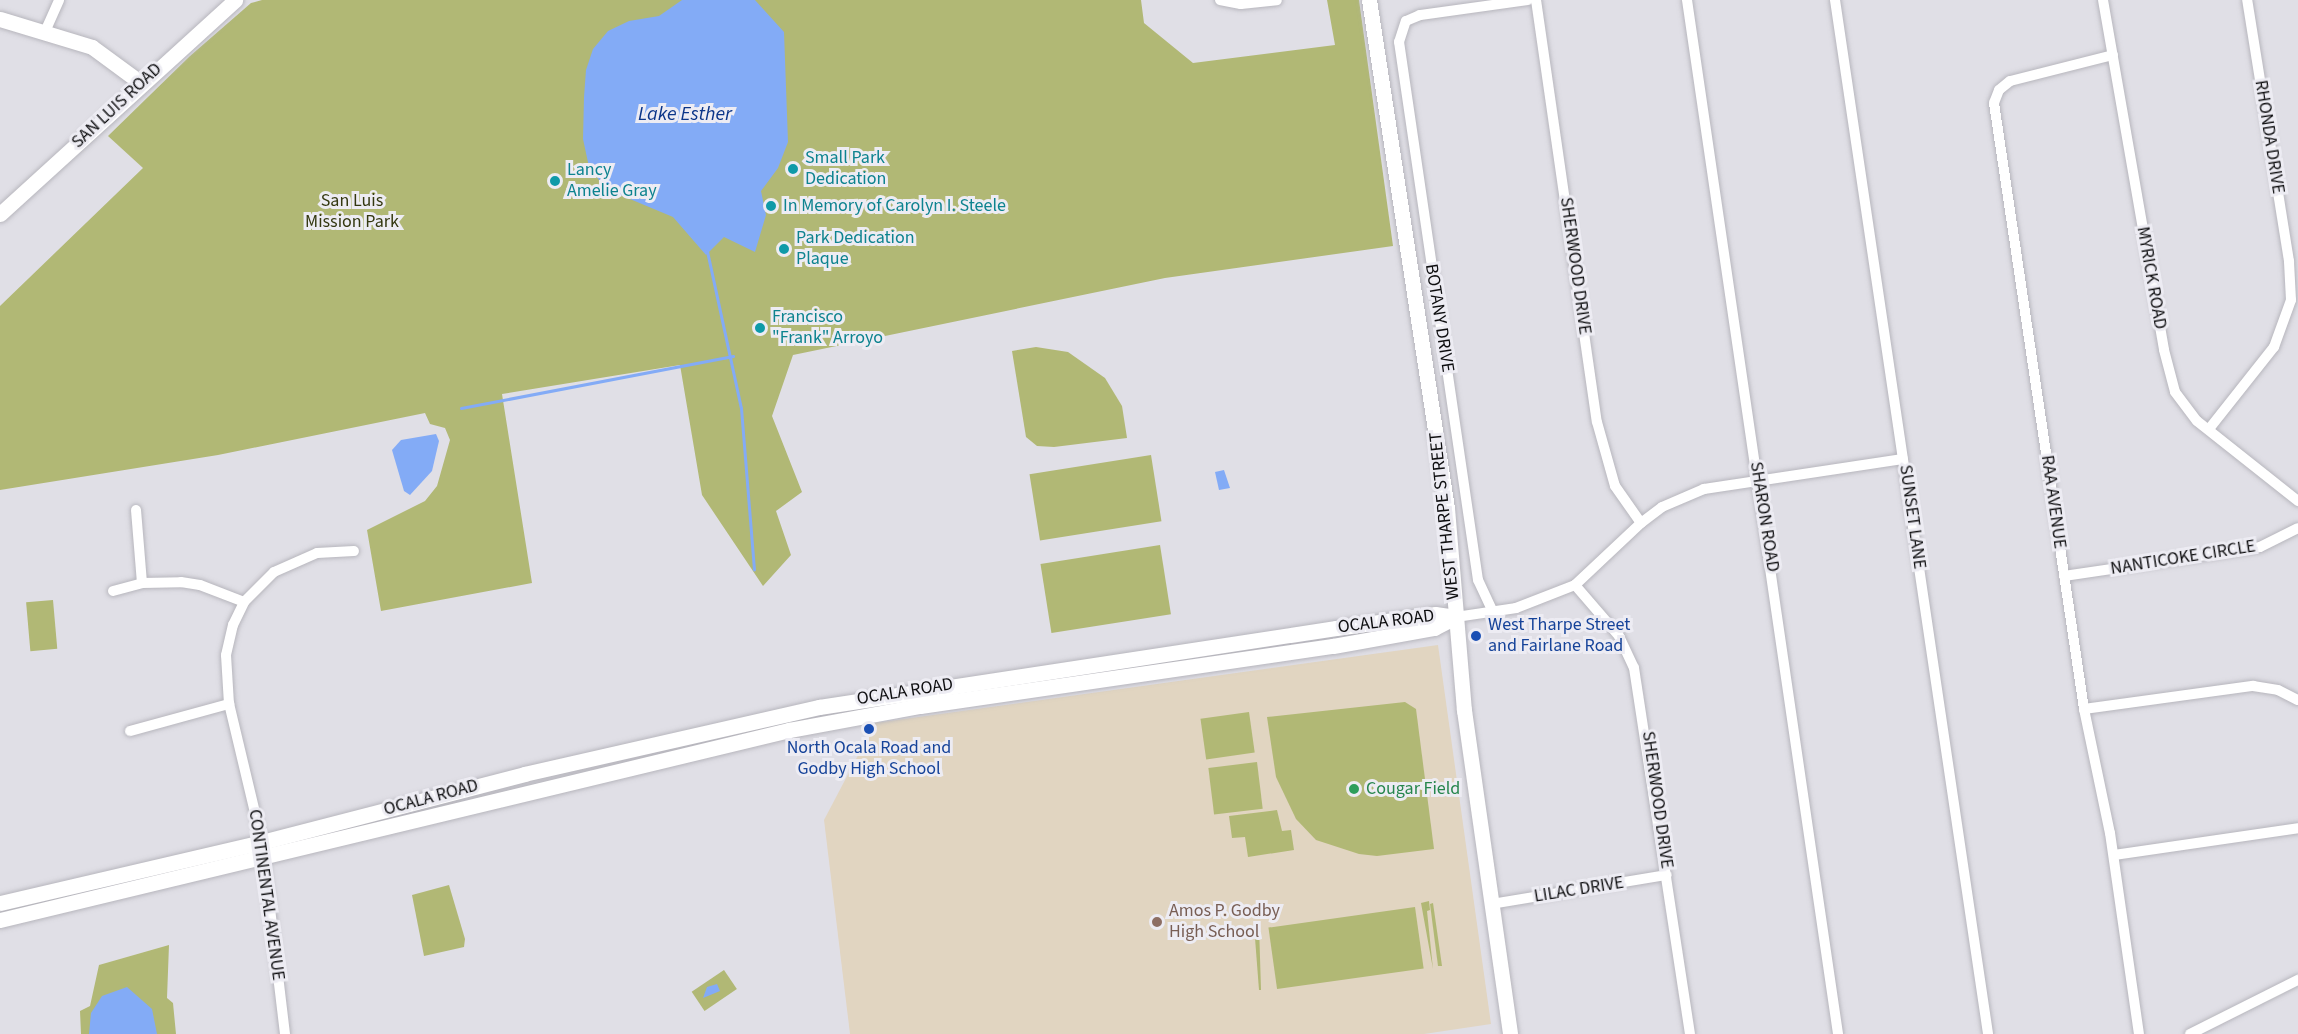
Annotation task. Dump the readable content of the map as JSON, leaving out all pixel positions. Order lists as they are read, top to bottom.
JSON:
{
  "streets": {
    "main road": ["SAN LUIS ROAD", "WEST THARPE STREET", "OCALA ROAD"],
    "street": [
      "RHONDA DRIVE",
      "SHERWOOD DRIVE",
      "MYRICK ROAD",
      "BOTANY DRIVE",
      "RAA AVENUE",
      "SHARON ROAD",
      "SUNSET LANE",
      "NANTICOKE CIRCLE",
      "LILAC DRIVE",
      "CONTINENTAL AVENUE"
    ]
  },
  "crossings": [
    ["RHONDA DRIVE", "MYRICK ROAD"],
    ["SHERWOOD DRIVE", "LILAC DRIVE"],
    ["MYRICK ROAD", "RAA AVENUE"],
    ["RAA AVENUE", "NANTICOKE CIRCLE"],
    ["WEST THARPE STREET", "OCALA ROAD"],
    ["WEST THARPE STREET", "LILAC DRIVE"],
    ["OCALA ROAD", "CONTINENTAL AVENUE"]
  ],
  "water": ["Lake Esther"],
  "parks": ["San Luis Mission Park"],
  "places": [
    "Small Park Dedication",
    "Lancy Amelie Gray",
    "In Memory of Carolyn I. Steele",
    "Park Dedication Plaque",
    "Francisco \"Frank\" Arroyo",
    "West Tharpe Street and Fairlane Road",
    "North Ocala Road and Godby High School",
    "Cougar Field",
    "Amos P. Godby High School"
  ]
}
